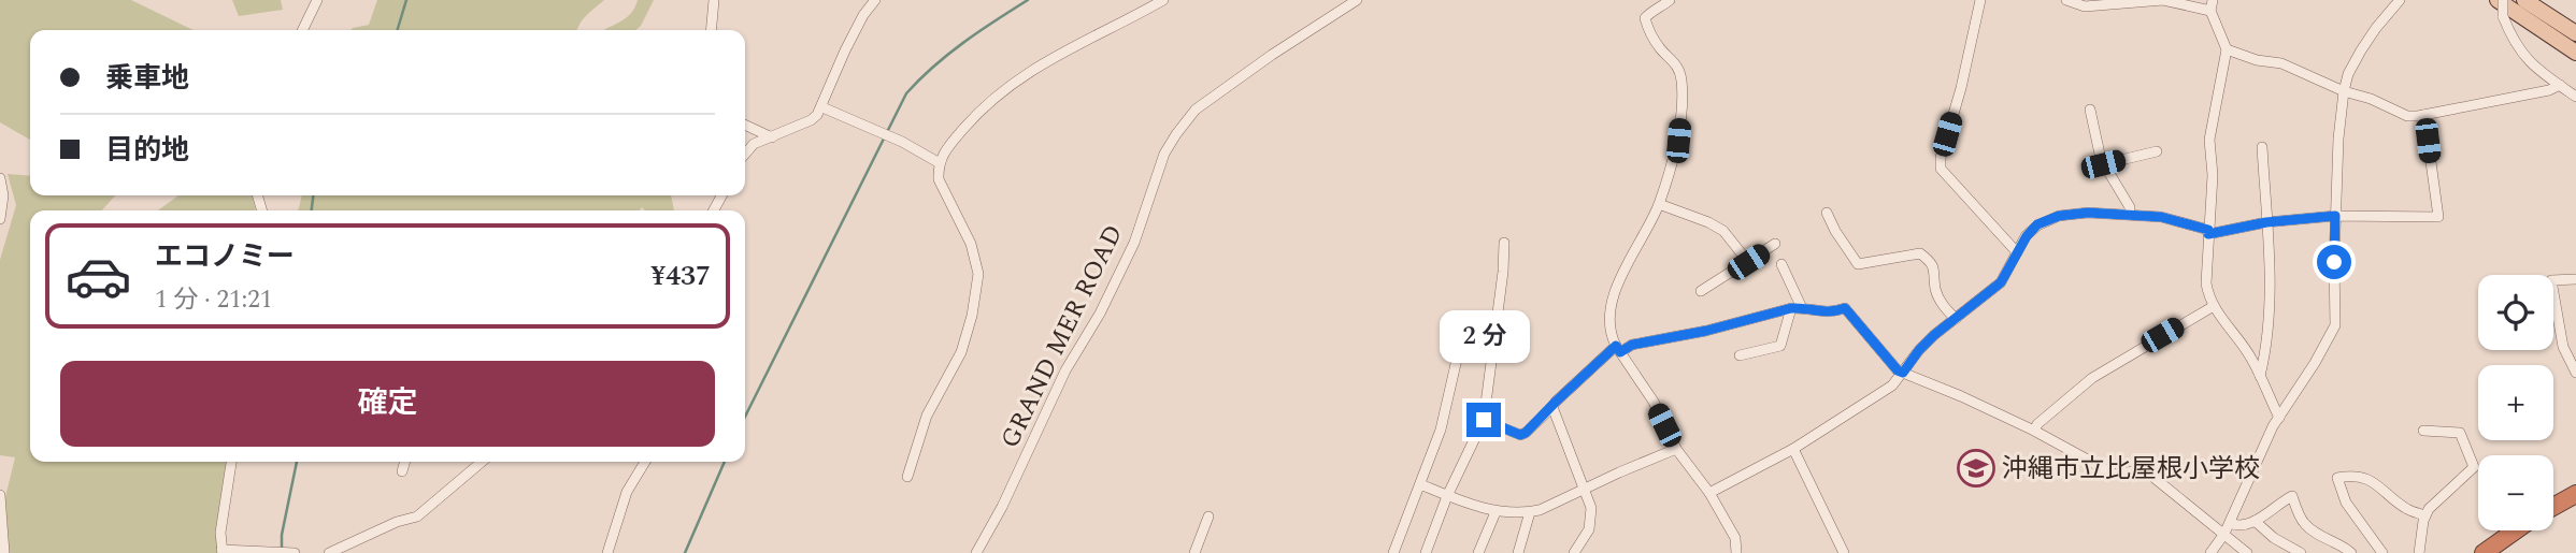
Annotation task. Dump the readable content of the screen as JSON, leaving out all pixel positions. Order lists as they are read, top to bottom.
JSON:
{
  "streets": {
    "street": ["GRAND MER ROAD"]
  },
  "places": {
    "school or university": ["沖縄市立比屋根小学校"]
  },
  "page": {
    "banner": ["乗車地", "目的地"],
    "list": [
      {
        "name": "エコノミー",
        "note": "1 分 · 21:21",
        "value": "¥437"
      }
    ],
    "map_buttons": ["+", "−"],
    "bubble": "2 分",
    "buttons": "確定"
  }
}
